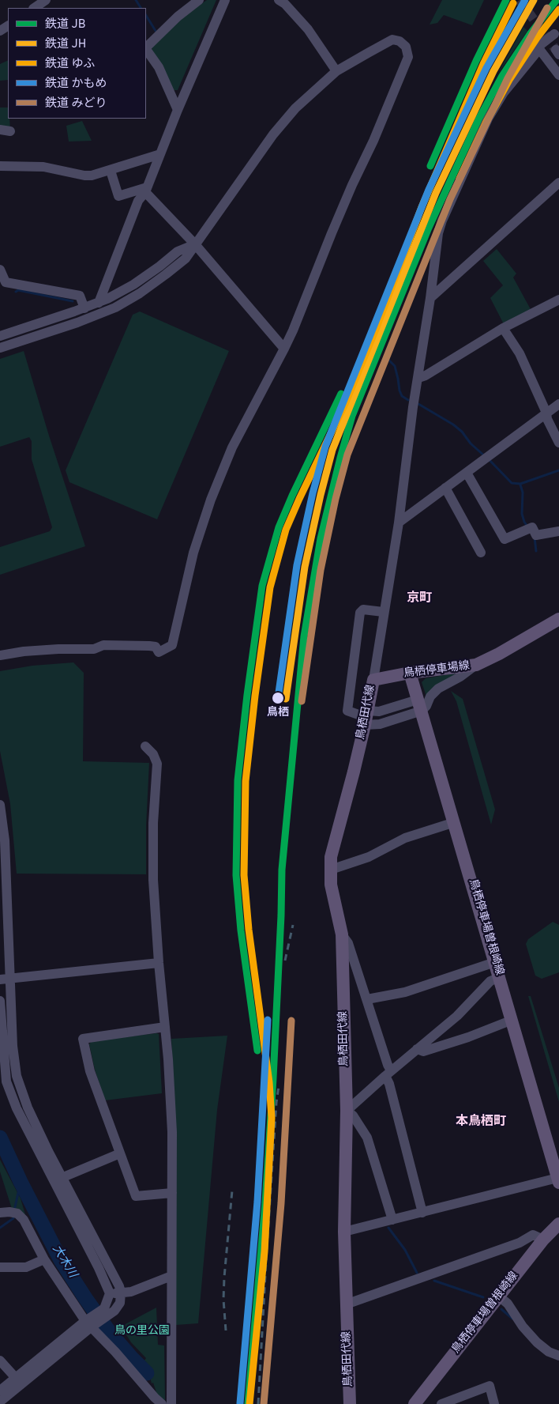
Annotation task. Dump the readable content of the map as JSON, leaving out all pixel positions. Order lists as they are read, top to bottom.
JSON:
{
  "streets": {
    "main road": ["鳥栖停車場線", "鳥栖田代線", "鳥栖停車場曽根崎線"]
  },
  "crossings": [
    ["鳥栖停車場線", "鳥栖田代線"],
    ["鳥栖停車場線", "鳥栖停車場曽根崎線"]
  ],
  "districts": ["京町", "本鳥栖町"],
  "water": ["大木川"],
  "parks": ["鳥の里公園"],
  "places": ["鳥栖"],
  "lines": [
    "rail line JB",
    "rail line JH",
    "rail line かもめ",
    "rail line ゆふ",
    "rail line みどり"
  ],
  "legend": [
    "鉄道 JB",
    "鉄道 JH",
    "鉄道 ゆふ",
    "鉄道 かもめ",
    "鉄道 みどり"
  ]
}
